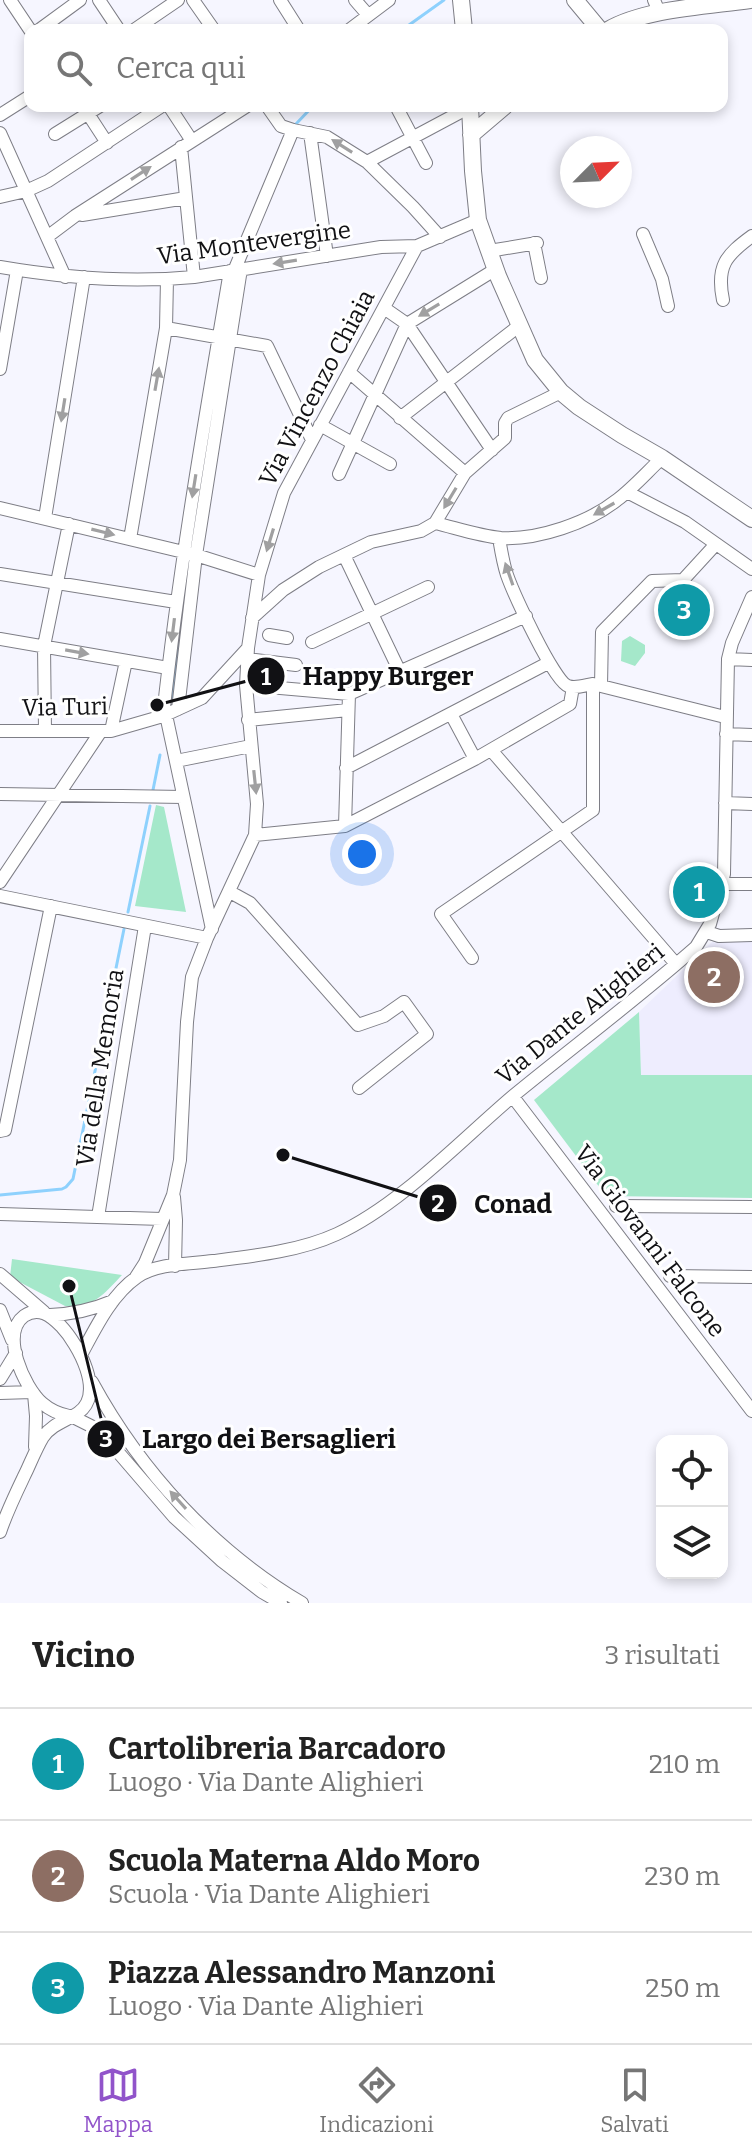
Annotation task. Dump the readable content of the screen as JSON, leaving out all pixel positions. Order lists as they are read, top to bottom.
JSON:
{
  "streets": {
    "street": [
      "Via Montevergine",
      "Via Vincenzo Chiaia",
      "Via Turi",
      "Via Dante Alighieri",
      "Via della Memoria",
      "Via Giovanni Falcone"
    ]
  },
  "crossings": [
    ["Via Montevergine", "Via Vincenzo Chiaia"],
    ["Via Vincenzo Chiaia", "Via Turi"],
    ["Via Dante Alighieri", "Via Giovanni Falcone"]
  ],
  "places": ["Happy Burger", "Conad", "Largo dei Bersaglieri"],
  "north": "top right",
  "page": {
    "search": "Cerca qui",
    "pins": ["3", "1", "2"],
    "heading": ["Vicino", "3 risultati"],
    "list": [
      {
        "mark": "1",
        "name": "Cartolibreria Barcadoro",
        "note": "Luogo · Via Dante Alighieri",
        "value": "210 m"
      },
      {
        "mark": "2",
        "name": "Scuola Materna Aldo Moro",
        "note": "Scuola · Via Dante Alighieri",
        "value": "230 m"
      },
      {
        "mark": "3",
        "name": "Piazza Alessandro Manzoni",
        "note": "Luogo · Via Dante Alighieri",
        "value": "250 m"
      }
    ],
    "nav": ["Mappa", "Indicazioni", "Salvati"]
  }
}
